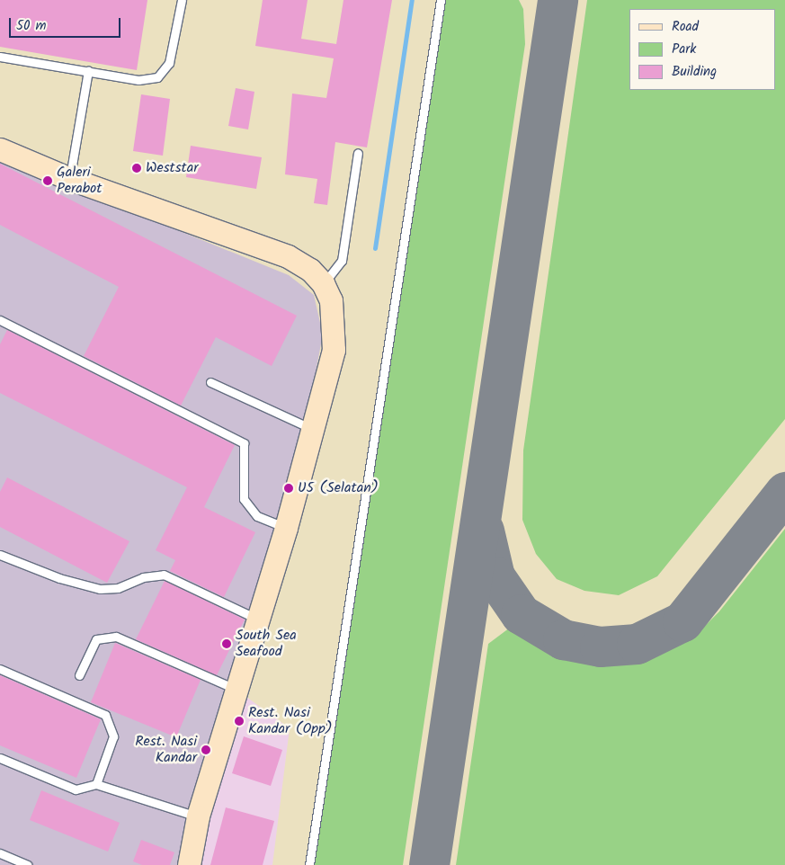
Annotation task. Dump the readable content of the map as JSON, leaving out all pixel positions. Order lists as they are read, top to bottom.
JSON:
{
  "places": [
    "Weststar",
    "Galeri Perabot",
    "U5 (Selatan)",
    "South Sea Seafood",
    "Rest. Nasi Kandar (Opp)",
    "Rest. Nasi Kandar"
  ],
  "legend": ["Road", "Park", "Building"],
  "scale_bar": "50 m"
}
